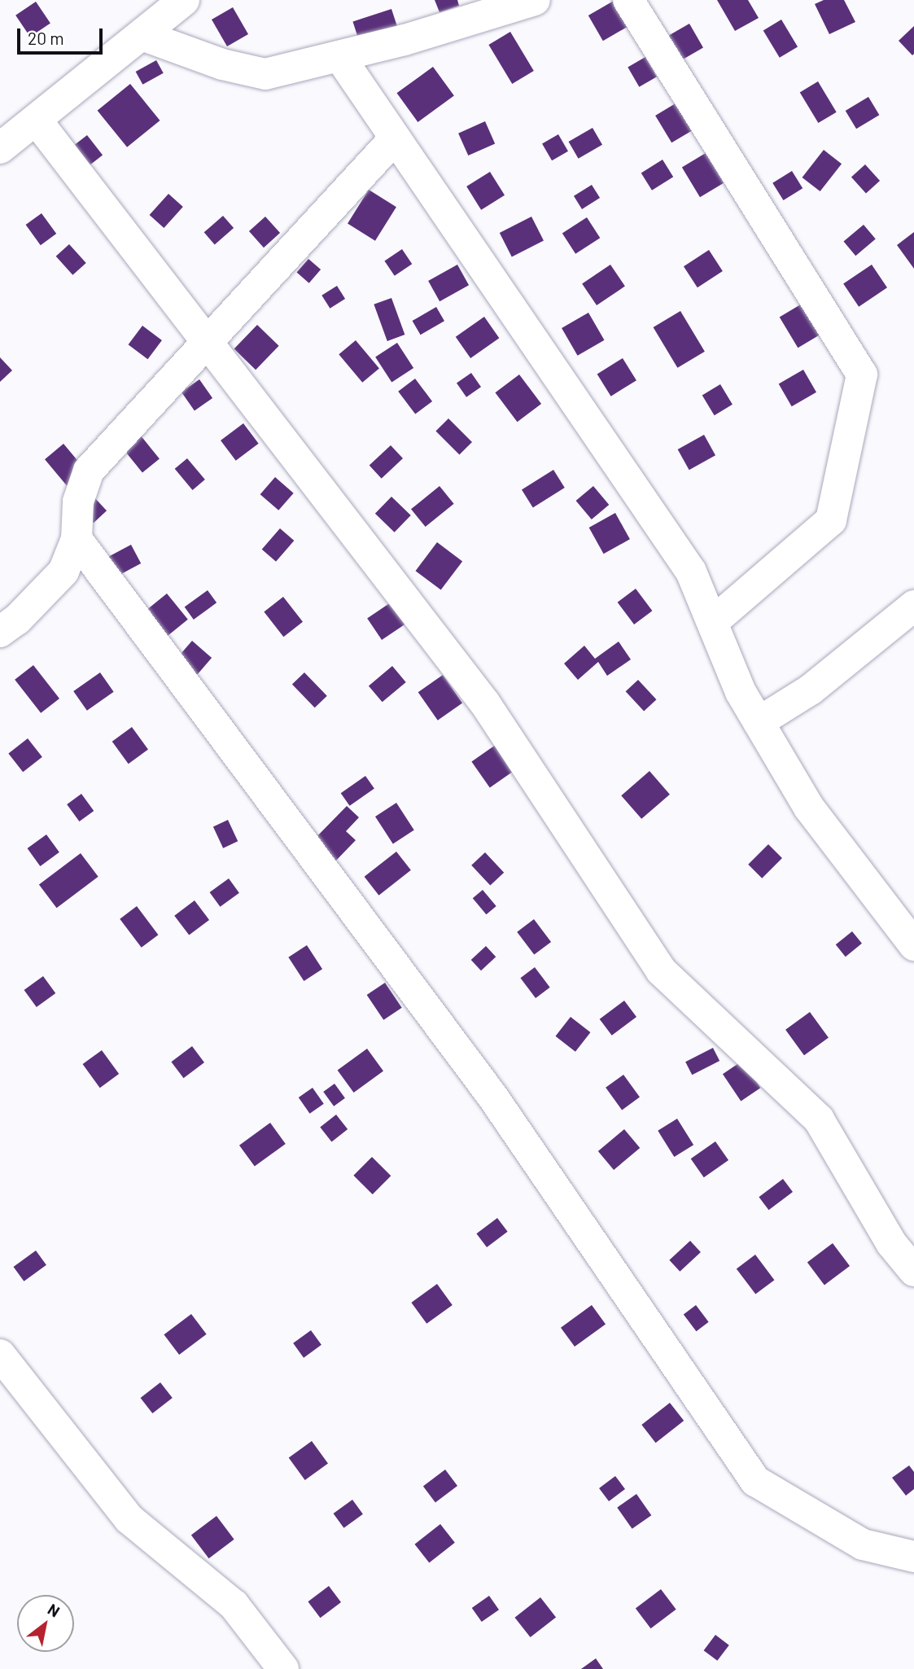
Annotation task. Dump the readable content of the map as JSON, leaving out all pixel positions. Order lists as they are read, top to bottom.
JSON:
{
  "scale_bar": "20 m",
  "north": "top right"
}
